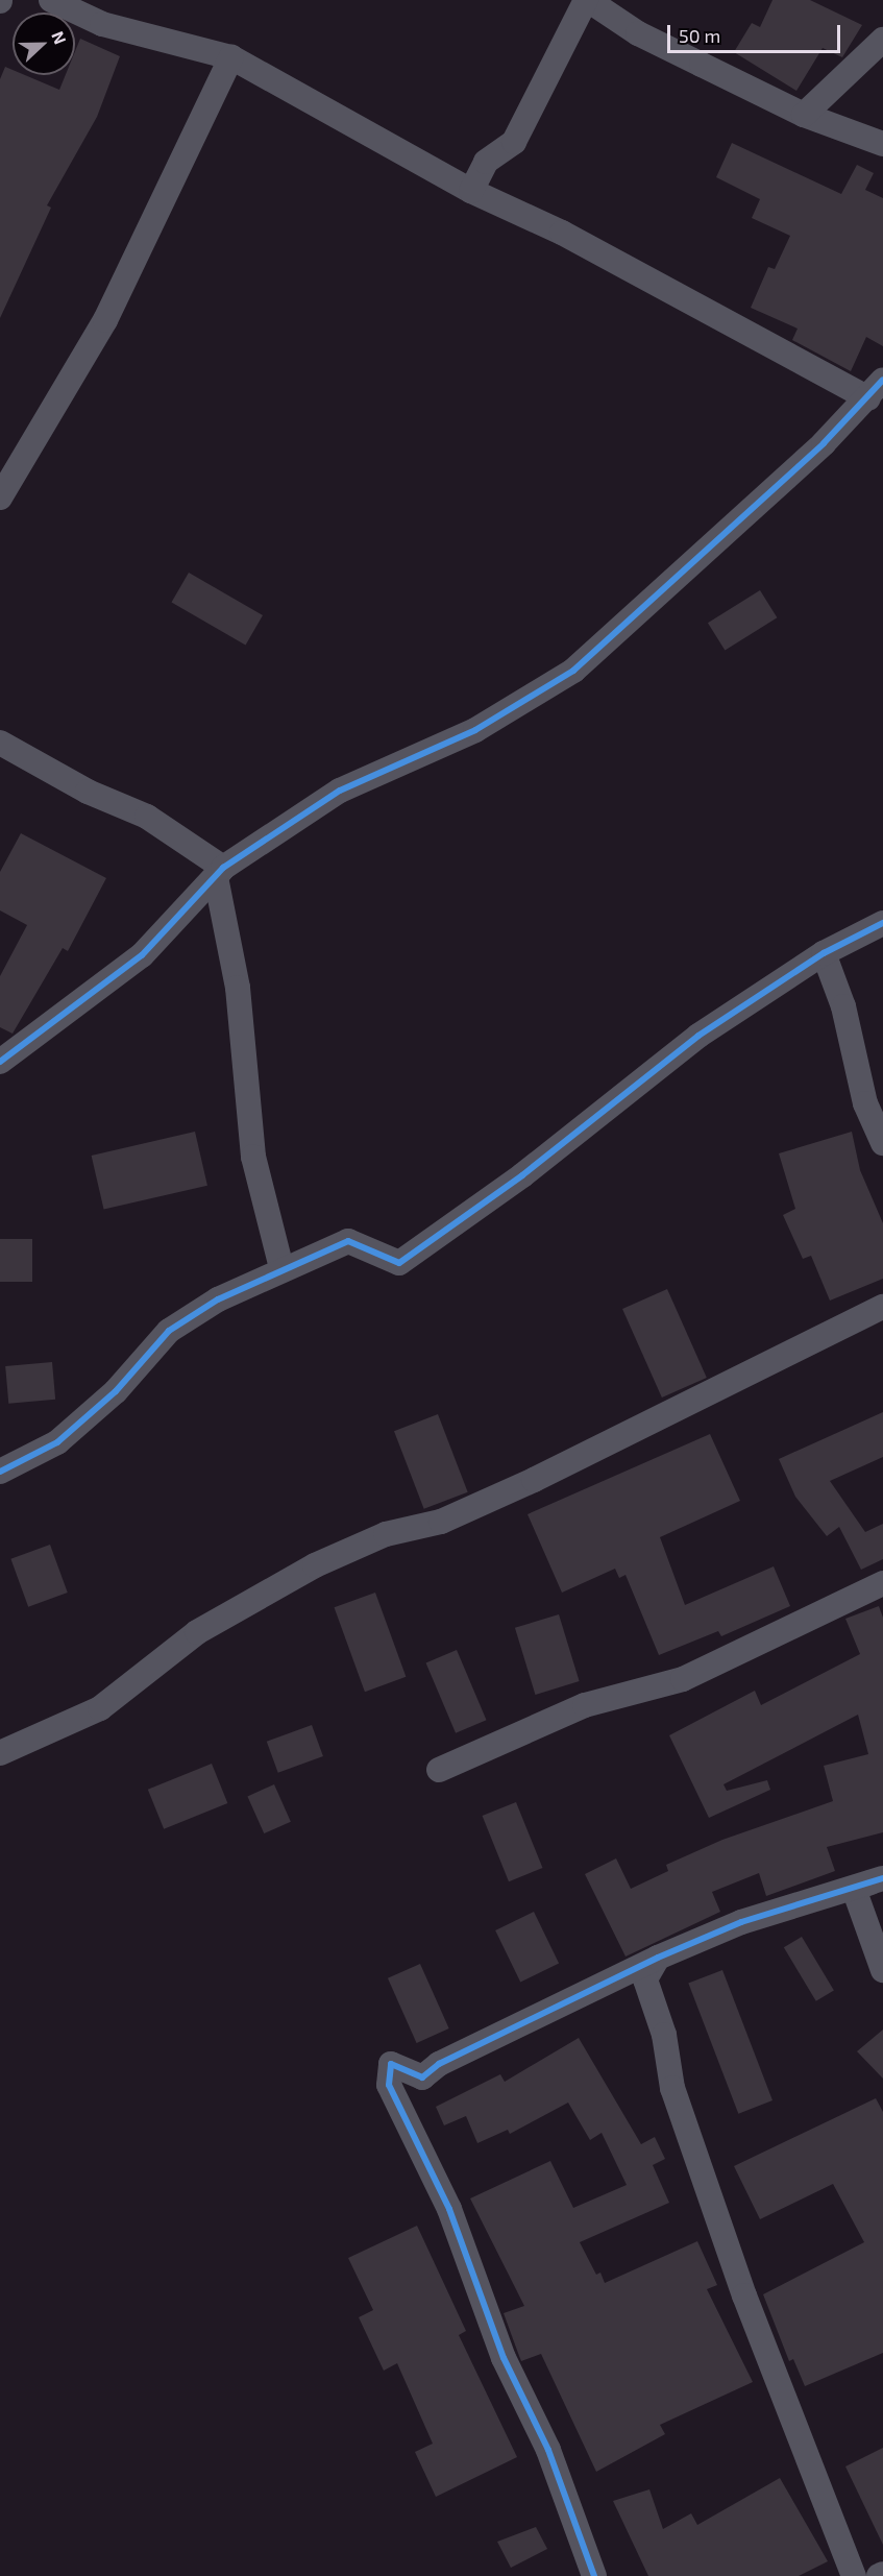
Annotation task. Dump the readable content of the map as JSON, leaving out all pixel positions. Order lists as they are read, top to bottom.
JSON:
{
  "scale_bar": "50 m",
  "north": "right"
}
